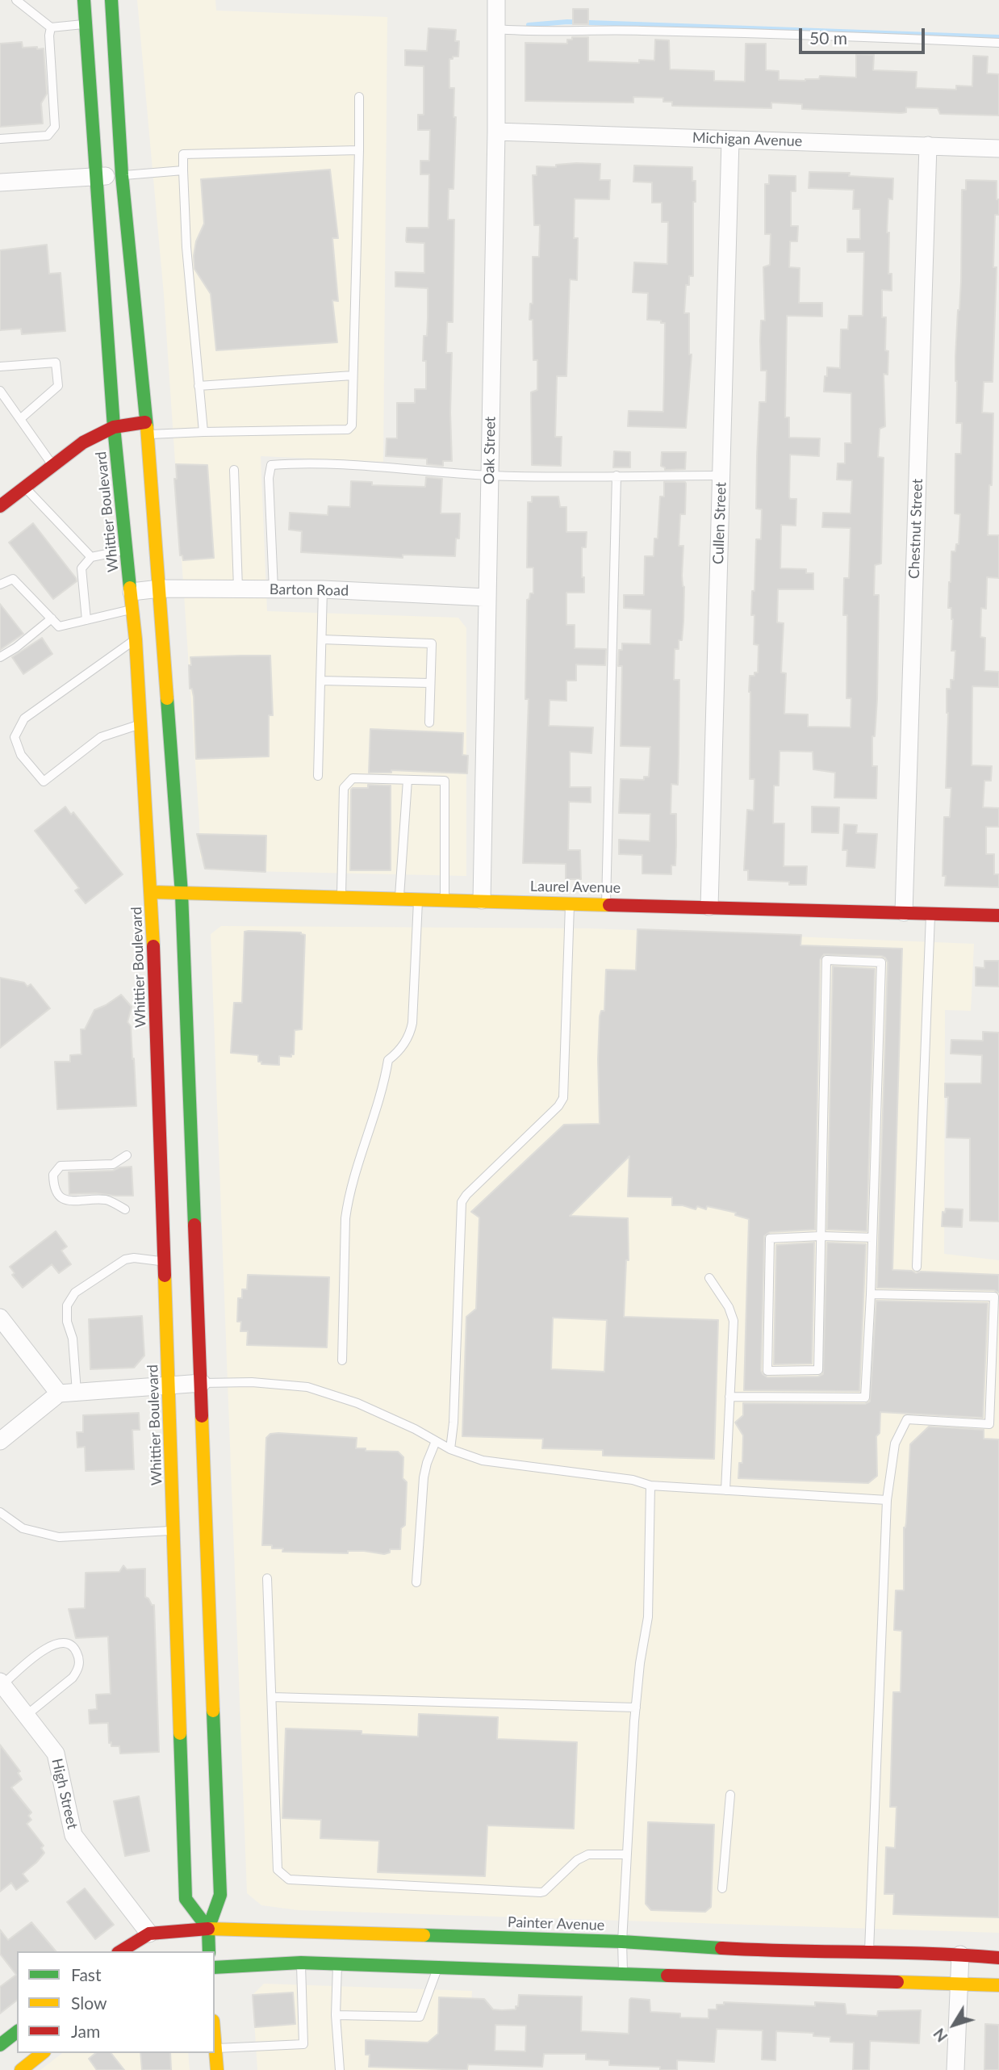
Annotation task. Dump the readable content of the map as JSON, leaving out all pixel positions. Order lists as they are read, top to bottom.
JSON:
{
  "streets": {
    "main road": ["Whittier Boulevard", "Laurel Avenue", "Painter Avenue"],
    "street": [
      "Michigan Avenue",
      "Oak Street",
      "Cullen Street",
      "Chestnut Street",
      "Barton Road",
      "High Street"
    ]
  },
  "crossings": [
    ["Michigan Avenue", "Oak Street"],
    ["Michigan Avenue", "Cullen Street"],
    ["Michigan Avenue", "Chestnut Street"],
    ["Oak Street", "Barton Road"],
    ["Oak Street", "Laurel Avenue"],
    ["Whittier Boulevard", "Barton Road"],
    ["Whittier Boulevard", "Laurel Avenue"],
    ["Whittier Boulevard", "Painter Avenue"],
    ["Cullen Street", "Laurel Avenue"],
    ["Chestnut Street", "Laurel Avenue"],
    ["High Street", "Painter Avenue"]
  ],
  "legend": ["Fast", "Slow", "Jam"],
  "scale_bar": "50 m",
  "north": "bottom left"
}
